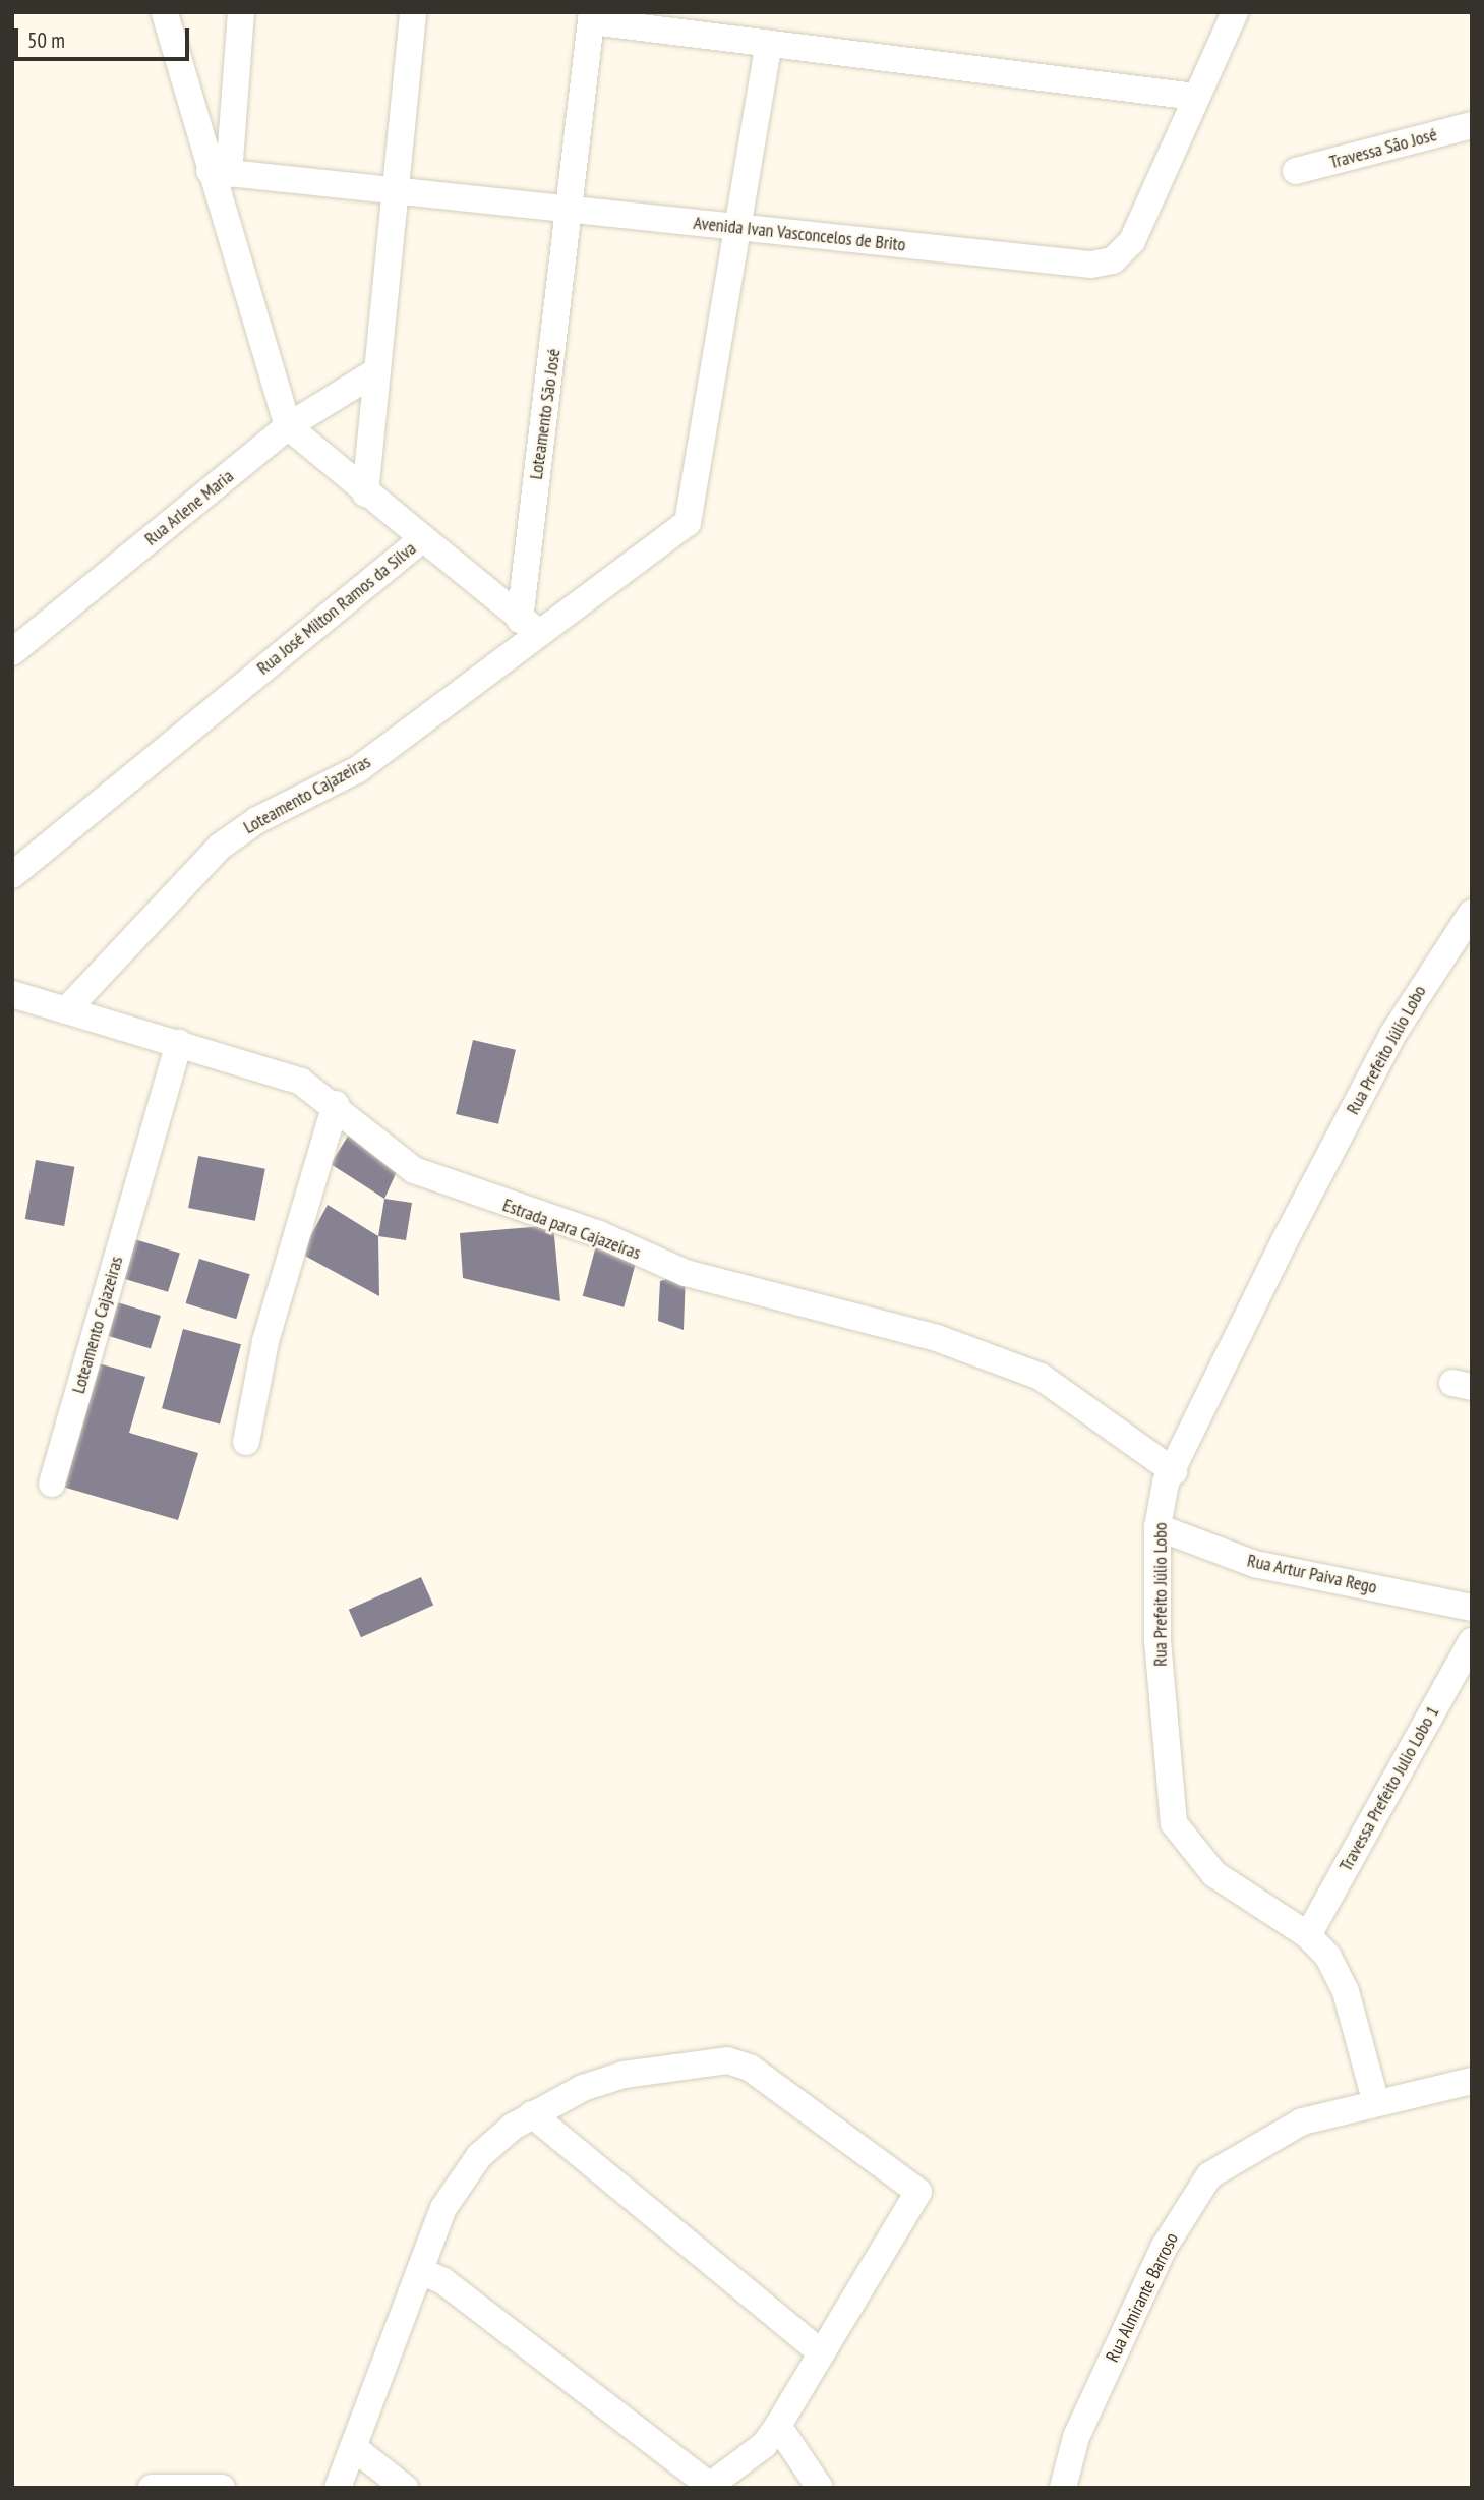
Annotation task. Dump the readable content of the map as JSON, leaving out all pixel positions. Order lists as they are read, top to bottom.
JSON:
{
  "streets": {
    "street": [
      "Travessa São José",
      "Avenida Ivan Vasconcelos de Brito",
      "Loteamento São José",
      "Rua Arlene Maria",
      "Rua José Milton Ramos da Silva",
      "Loteamento Cajazeiras",
      "Rua Prefeito Júlio Lobo",
      "Estrada para Cajazeiras",
      "Rua Artur Paiva Rego",
      "Travessa Prefeito Julio Lobo 1",
      "Rua Almirante Barroso"
    ]
  },
  "crossings": [
    ["Avenida Ivan Vasconcelos de Brito", "Loteamento São José"],
    ["Avenida Ivan Vasconcelos de Brito", "Loteamento Cajazeiras"],
    ["Loteamento São José", "Loteamento Cajazeiras"],
    ["Rua Arlene Maria", "Rua José Milton Ramos da Silva"],
    ["Loteamento Cajazeiras", "Estrada para Cajazeiras"],
    ["Rua Prefeito Júlio Lobo", "Estrada para Cajazeiras"],
    ["Rua Prefeito Júlio Lobo", "Rua Artur Paiva Rego"],
    ["Rua Prefeito Júlio Lobo", "Travessa Prefeito Julio Lobo 1"],
    ["Rua Prefeito Júlio Lobo", "Rua Almirante Barroso"]
  ],
  "scale_bar": "50 m"
}
